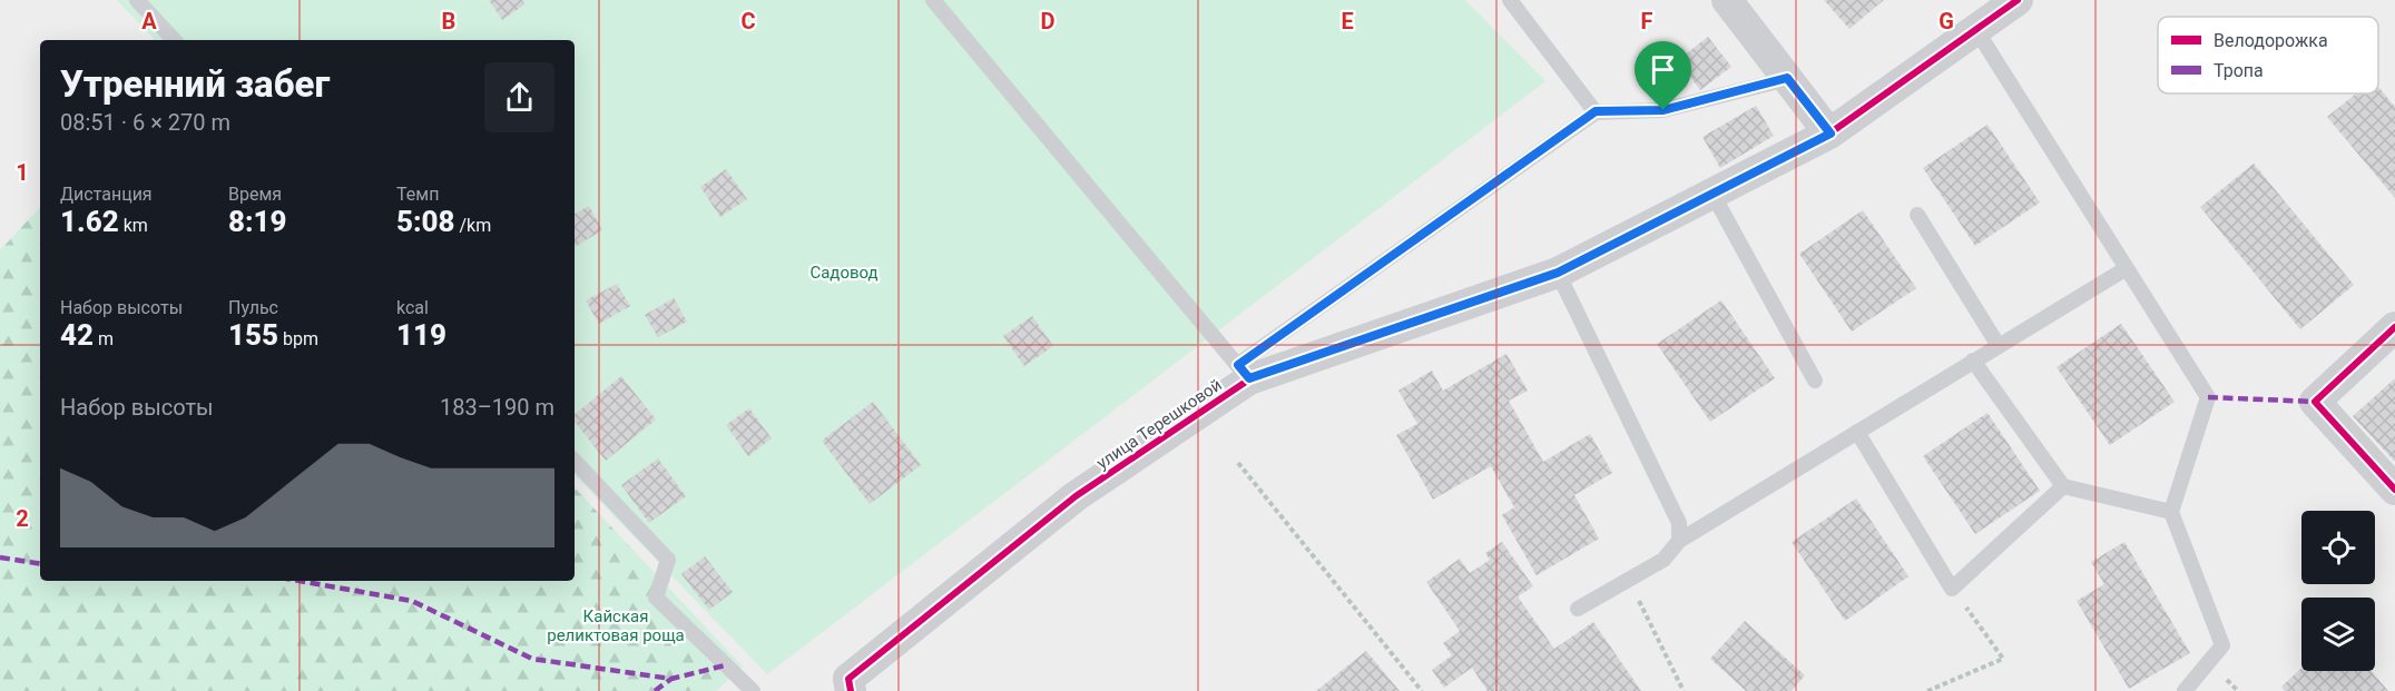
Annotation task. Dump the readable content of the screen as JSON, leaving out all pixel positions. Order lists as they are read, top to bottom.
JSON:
{
  "streets": {
    "street": ["улица Терешковой"]
  },
  "parks": ["Садовод", "Кайская реликтовая роща"],
  "legend": ["Велодорожка", "Тропа"],
  "page": {
    "heading": ["Утренний забег", "08:51 · 6 × 270 m"],
    "stats": [
      ["Дистанция", "1.62 km"],
      ["Время", "8:19"],
      ["Темп", "5:08 /km"],
      ["Набор высоты", "42 m"],
      ["Пульс", "155 bpm"],
      ["kcal", "119"]
    ],
    "chart": ["Набор высоты", "183–190 m"]
  },
  "grid": {
    "columns": [
      "A",
      "B",
      "C",
      "D",
      "E",
      "F",
      "G"
    ],
    "rows": ["1", "2"]
  }
}
